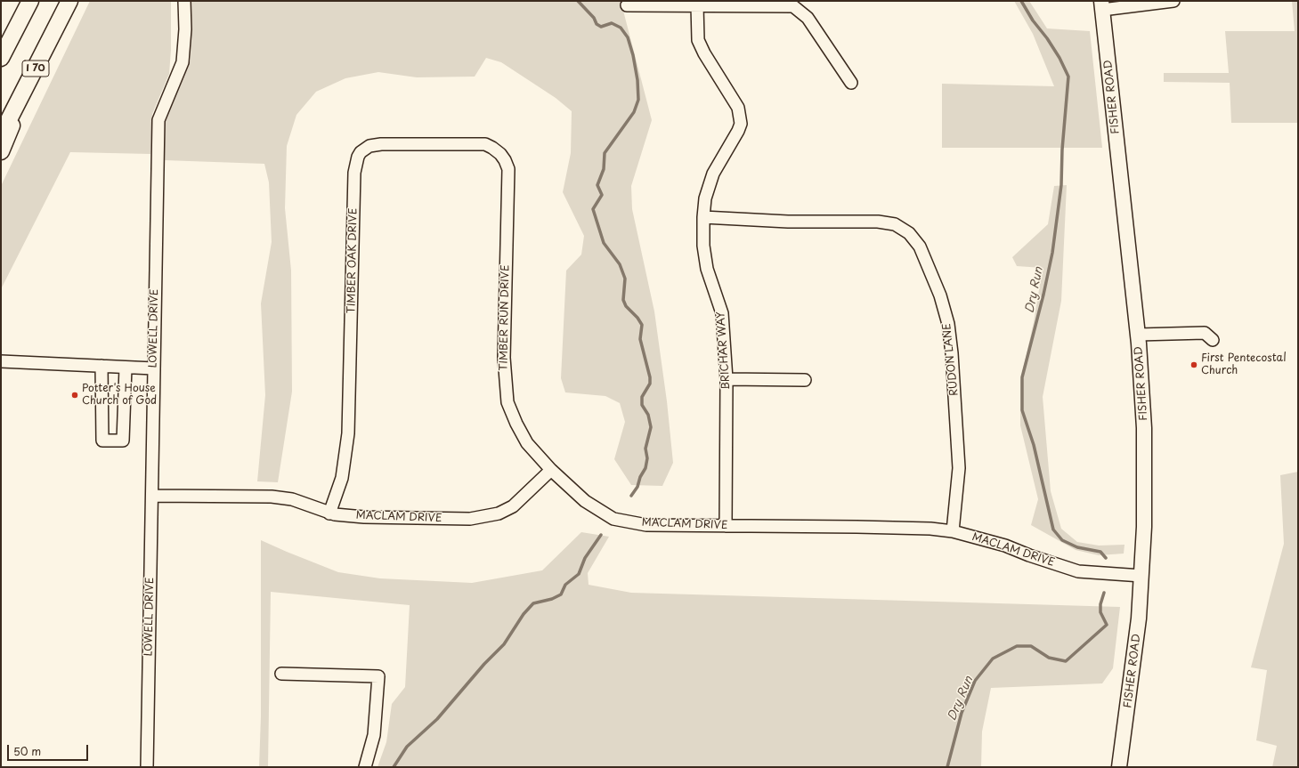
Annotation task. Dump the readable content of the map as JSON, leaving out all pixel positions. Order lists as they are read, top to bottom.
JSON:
{
  "streets": {
    "highway": ["I 70"],
    "main road": ["FISHER ROAD"],
    "street": [
      "TIMBER OAK DRIVE",
      "TIMBER RUN DRIVE",
      "LOWELL DRIVE",
      "BRICHAR WAY",
      "RUDON LANE",
      "MACLAM DRIVE"
    ]
  },
  "crossings": [
    ["FISHER ROAD", "MACLAM DRIVE"],
    ["TIMBER OAK DRIVE", "TIMBER RUN DRIVE"],
    ["TIMBER OAK DRIVE", "MACLAM DRIVE"],
    ["TIMBER RUN DRIVE", "MACLAM DRIVE"],
    ["LOWELL DRIVE", "MACLAM DRIVE"],
    ["BRICHAR WAY", "RUDON LANE"],
    ["BRICHAR WAY", "MACLAM DRIVE"],
    ["RUDON LANE", "MACLAM DRIVE"]
  ],
  "water": ["Dry Run"],
  "places": ["First Pentecostal Church", "Potter's House Church of God"],
  "scale_bar": "50 m"
}
